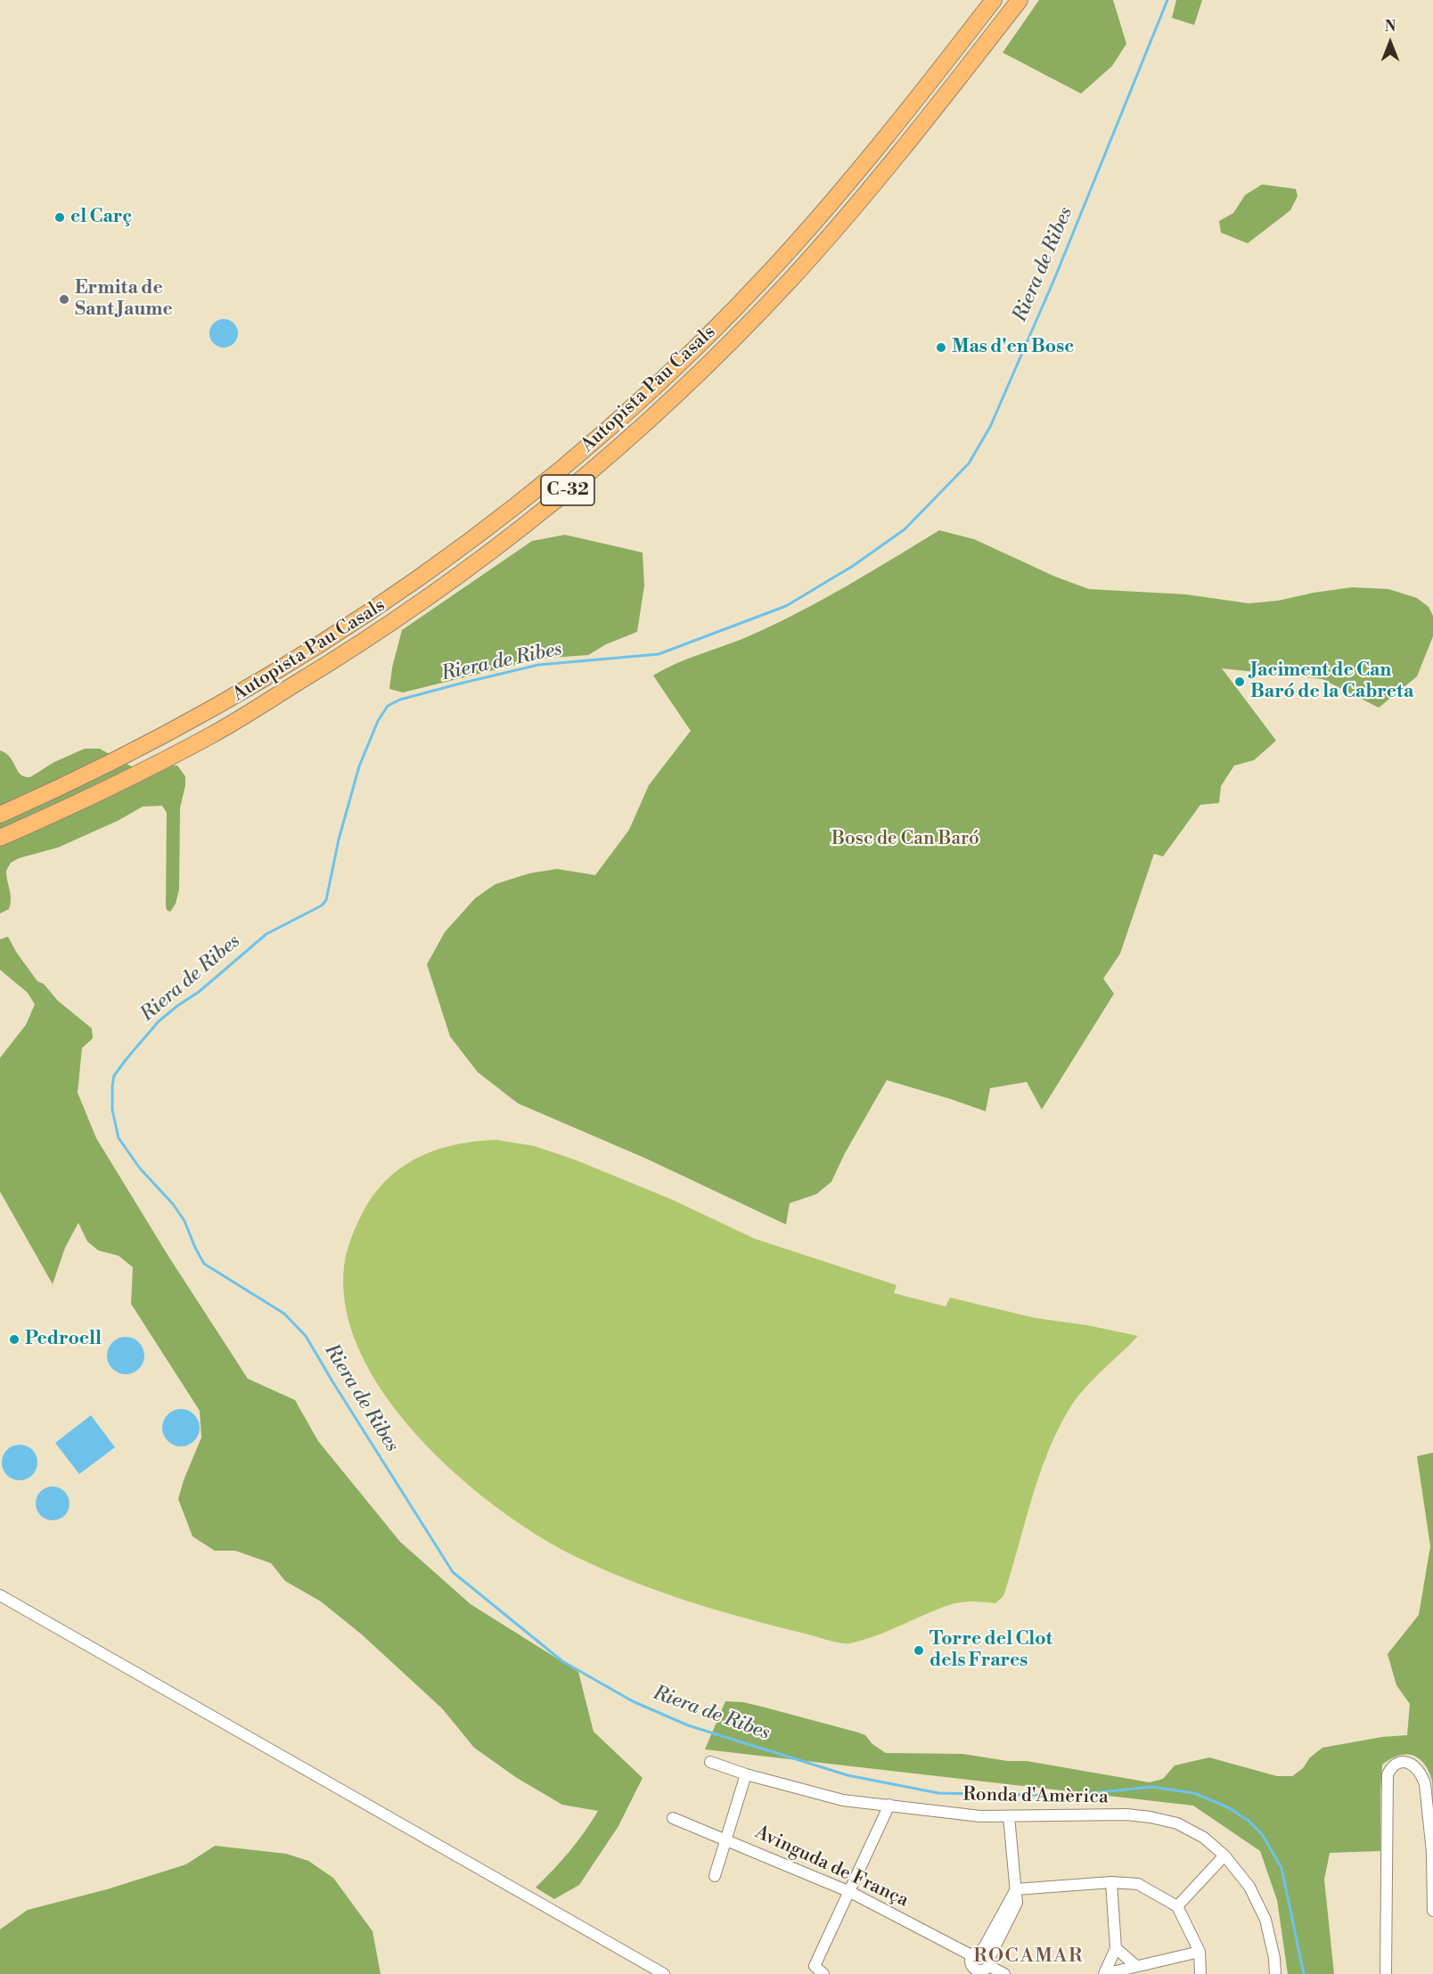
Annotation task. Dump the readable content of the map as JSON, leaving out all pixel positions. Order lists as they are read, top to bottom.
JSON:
{
  "streets": {
    "highway": ["Autopista Pau Casals", "C-32"],
    "street": ["Ronda d'Amèrica", "Avinguda de França"]
  },
  "districts": ["ROCAMAR"],
  "water": ["Riera de Ribes"],
  "parks": ["Bosc de Can Baró"],
  "places": [
    "el Carç",
    "Ermita de Sant Jaume",
    "Mas d'en Bosc",
    "Jaciment de Can Baró de la Cabreta",
    "Pedroell",
    "Torre del Clot dels Frares"
  ],
  "north": "top"
}
